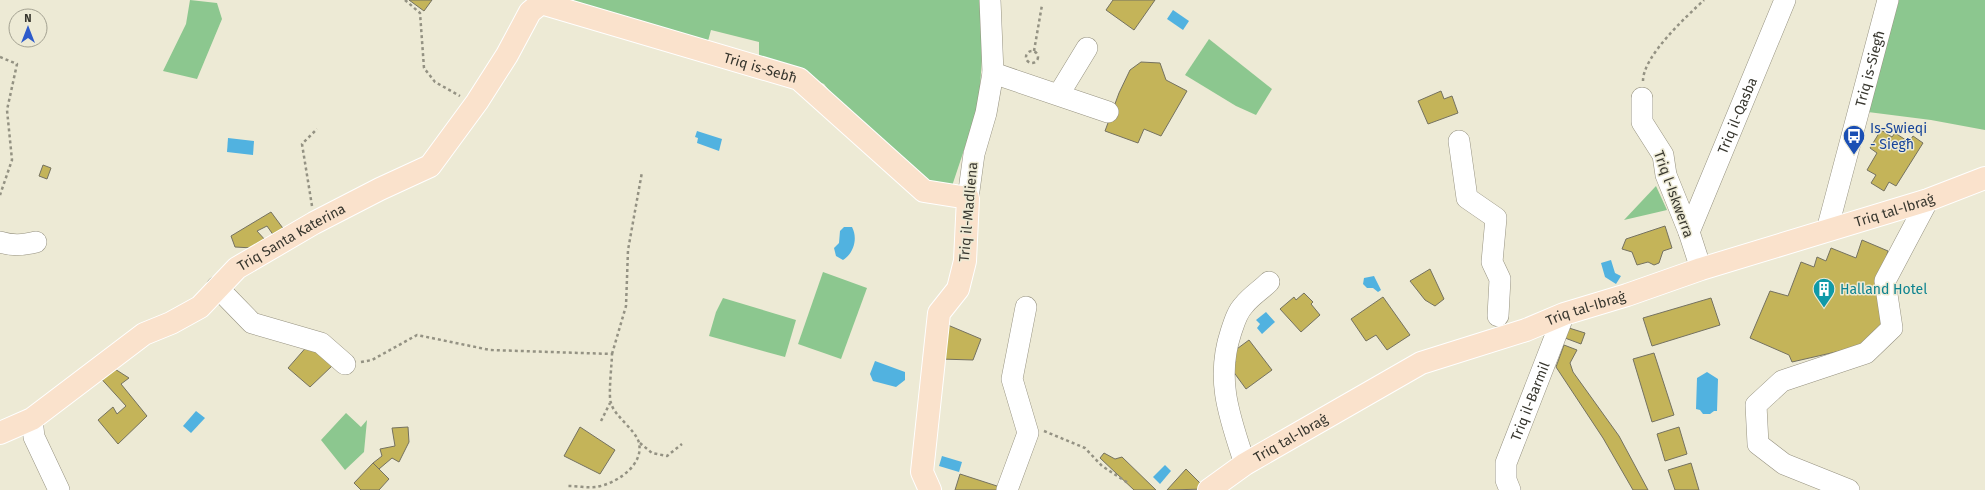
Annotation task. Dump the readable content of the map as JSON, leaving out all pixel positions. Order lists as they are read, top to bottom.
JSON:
{
  "streets": {
    "main road": [
      "Triq is-Sebħ",
      "Triq tal-Ibraġ",
      "Triq il-Madliena",
      "Triq Santa Katerina"
    ],
    "street": [
      "Triq is-Siegħ",
      "Triq il-Qasba",
      "Triq l-Iskwerra",
      "Triq il-Barmil"
    ]
  },
  "crossings": [
    ["Triq is-Sebħ", "Triq il-Madliena"],
    ["Triq is-Sebħ", "Triq Santa Katerina"],
    ["Triq is-Siegħ", "Triq tal-Ibraġ"],
    ["Triq il-Qasba", "Triq l-Iskwerra"],
    ["Triq l-Iskwerra", "Triq tal-Ibraġ"],
    ["Triq tal-Ibraġ", "Triq il-Barmil"]
  ],
  "places": {
    "bus stop": ["Is-Swieqi - Siegħ"],
    "building": ["Halland Hotel"]
  },
  "north": "top"
}
